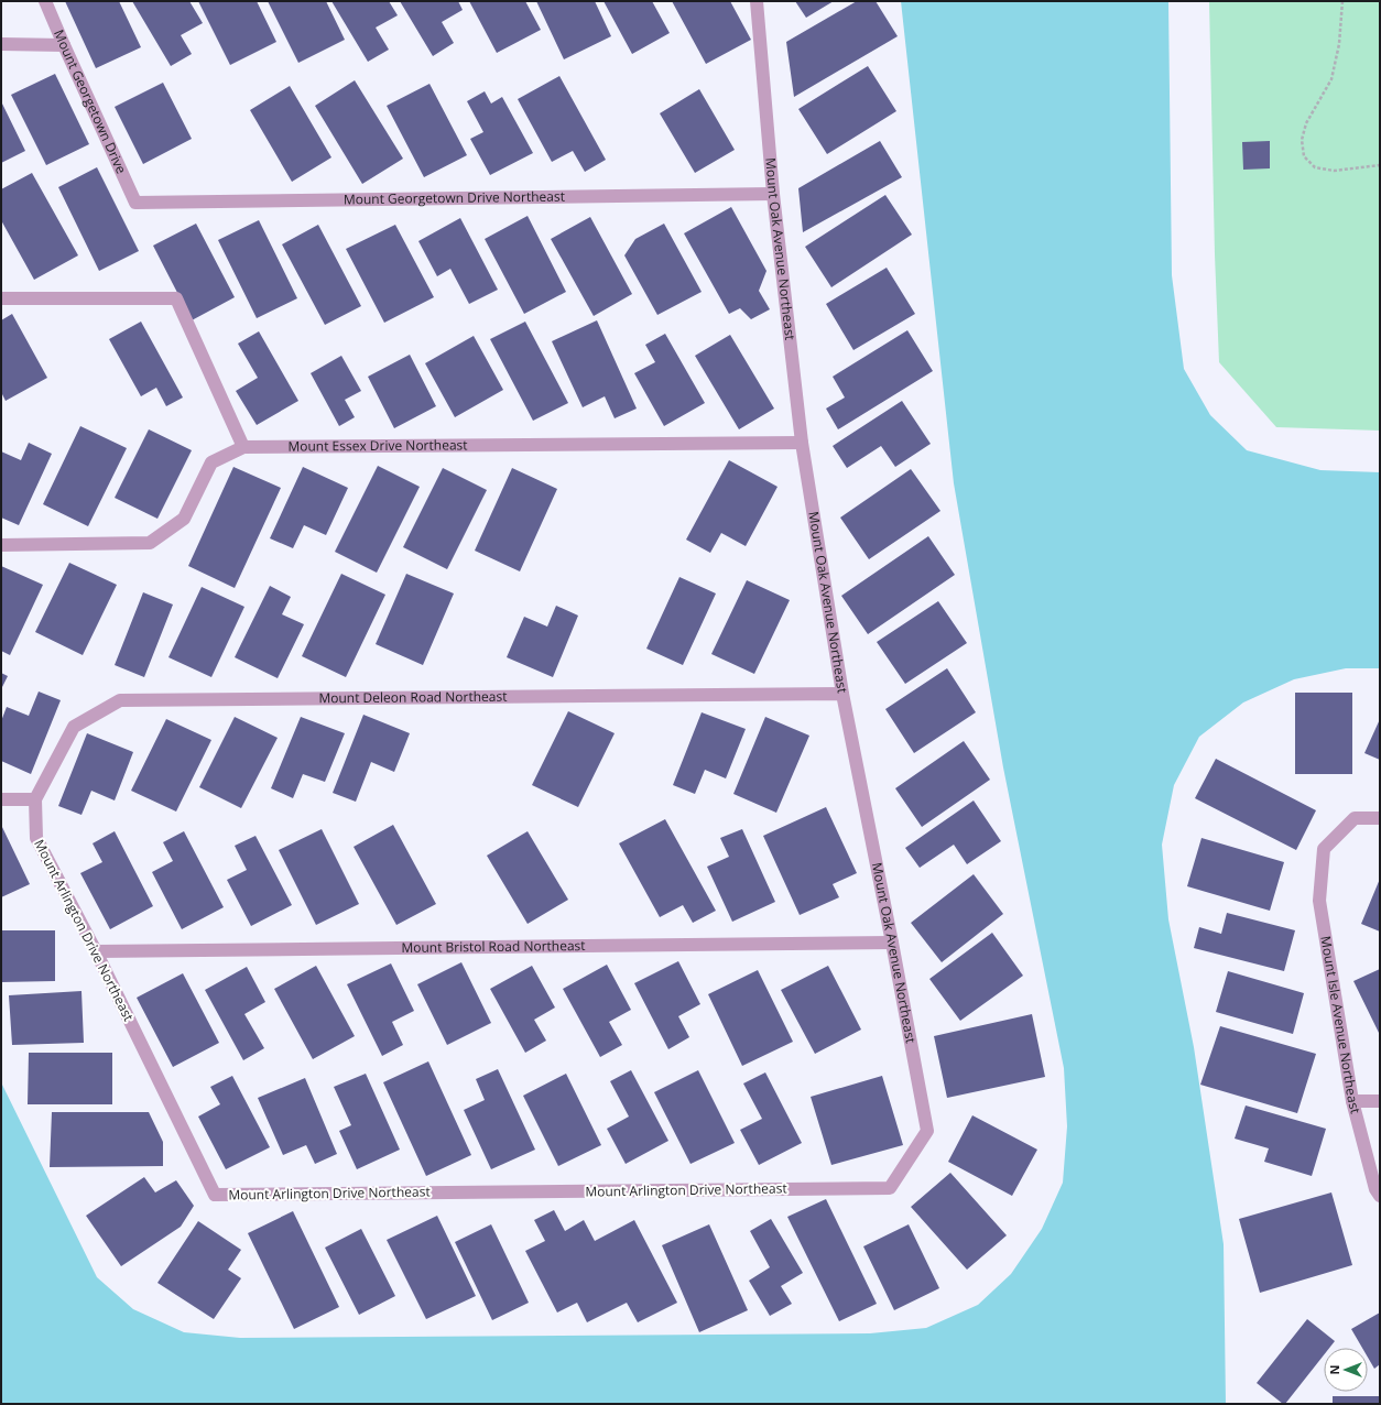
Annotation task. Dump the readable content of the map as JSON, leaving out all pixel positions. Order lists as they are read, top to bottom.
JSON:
{
  "streets": {
    "street": [
      "Mount Georgetown Drive",
      "Mount Georgetown Drive Northeast",
      "Mount Oak Avenue Northeast",
      "Mount Essex Drive Northeast",
      "Mount Deleon Road Northeast",
      "Mount Arlington Drive Northeast",
      "Mount Bristol Road Northeast",
      "Mount Isle Avenue Northeast"
    ]
  },
  "crossings": [
    ["Mount Georgetown Drive", "Mount Georgetown Drive Northeast"],
    ["Mount Georgetown Drive Northeast", "Mount Oak Avenue Northeast"],
    ["Mount Oak Avenue Northeast", "Mount Essex Drive Northeast"],
    ["Mount Oak Avenue Northeast", "Mount Deleon Road Northeast"],
    ["Mount Oak Avenue Northeast", "Mount Arlington Drive Northeast"],
    ["Mount Oak Avenue Northeast", "Mount Bristol Road Northeast"],
    ["Mount Deleon Road Northeast", "Mount Arlington Drive Northeast"],
    ["Mount Arlington Drive Northeast", "Mount Bristol Road Northeast"]
  ],
  "north": "left"
}
